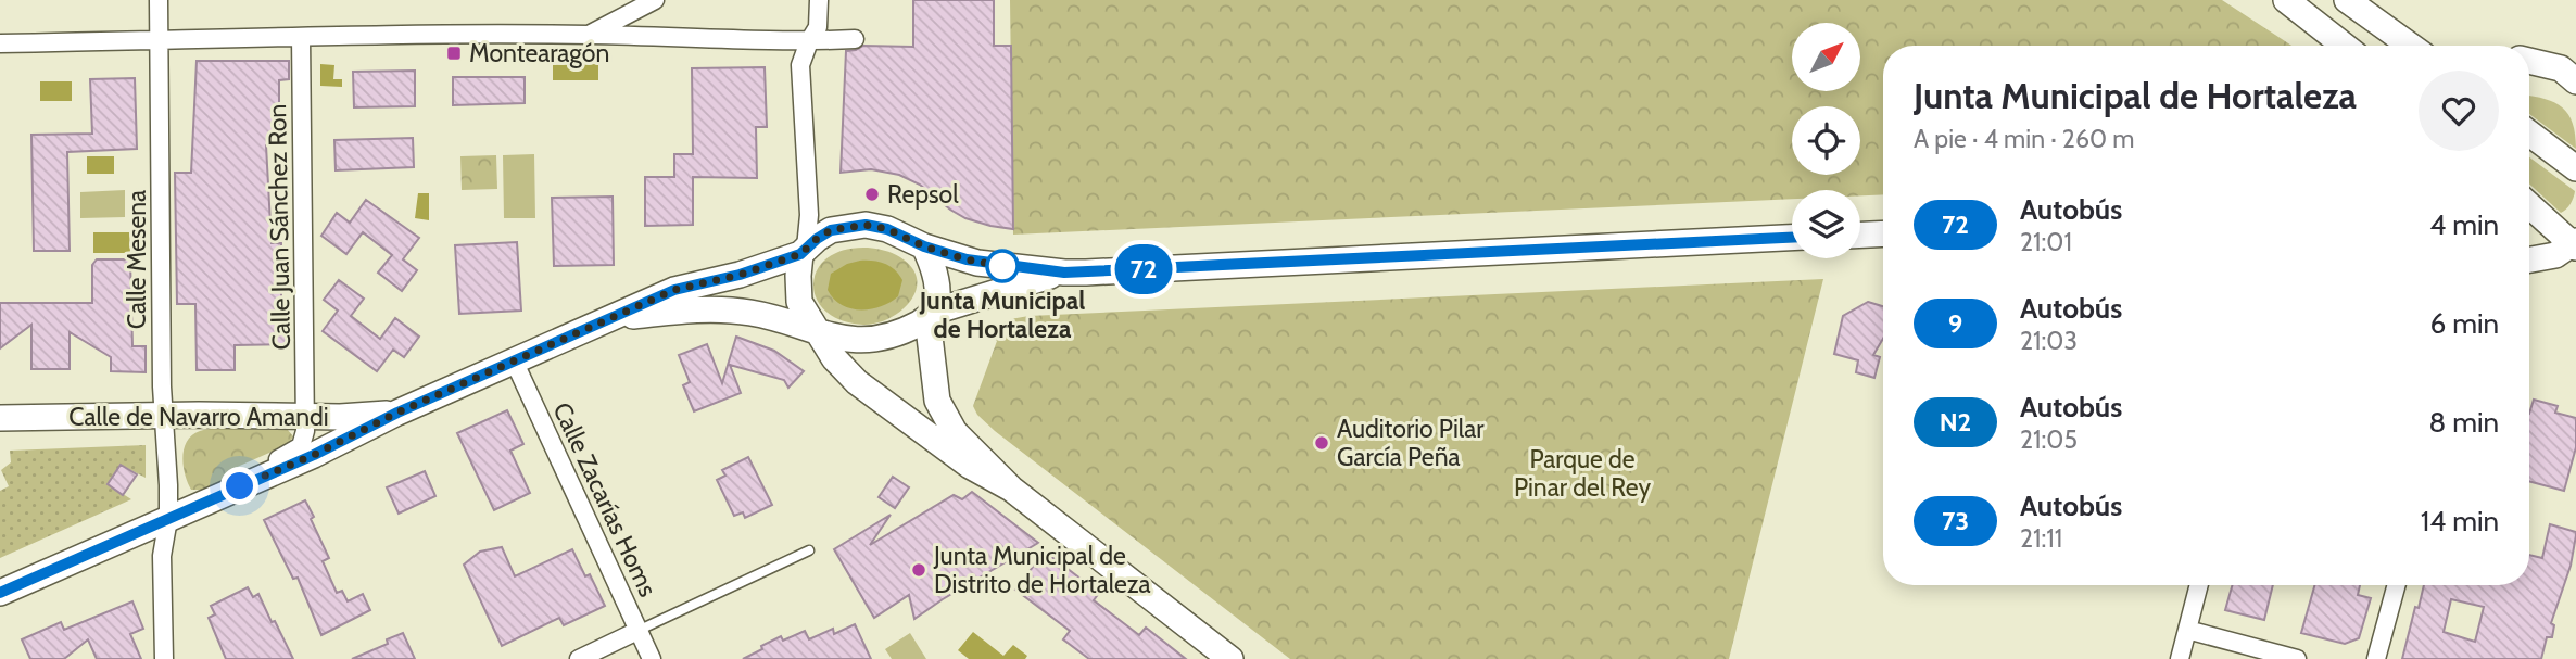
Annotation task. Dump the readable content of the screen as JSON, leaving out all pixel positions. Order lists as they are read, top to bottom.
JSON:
{
  "streets": {
    "street": [
      "Calle Juan Sánchez Ron",
      "Calle Mesena",
      "Calle de Navarro Amandi",
      "Calle Zacarías Homs"
    ]
  },
  "crossings": [
    ["Calle Juan Sánchez Ron", "Calle de Navarro Amandi"],
    ["Calle Mesena", "Calle de Navarro Amandi"]
  ],
  "parks": ["Parque de Pinar del Rey"],
  "places": {
    "transit": ["Montearagón"],
    "other": [
      "Repsol",
      "Junta Municipal de Hortaleza",
      "Auditorio Pilar García Peña",
      "Junta Municipal de Distrito de Hortaleza"
    ]
  },
  "lines": ["bus line 72"],
  "north": "top right",
  "page": {
    "on_map": "72",
    "heading": ["Junta Municipal de Hortaleza", "A pie · 4 min · 260 m"],
    "list": [
      {
        "mark": "72",
        "name": "Autobús",
        "note": "21:01",
        "value": "4 min"
      },
      {
        "mark": "9",
        "name": "Autobús",
        "note": "21:03",
        "value": "6 min"
      },
      {
        "mark": "N2",
        "name": "Autobús",
        "note": "21:05",
        "value": "8 min"
      },
      {
        "mark": "73",
        "name": "Autobús",
        "note": "21:11",
        "value": "14 min"
      }
    ]
  }
}
